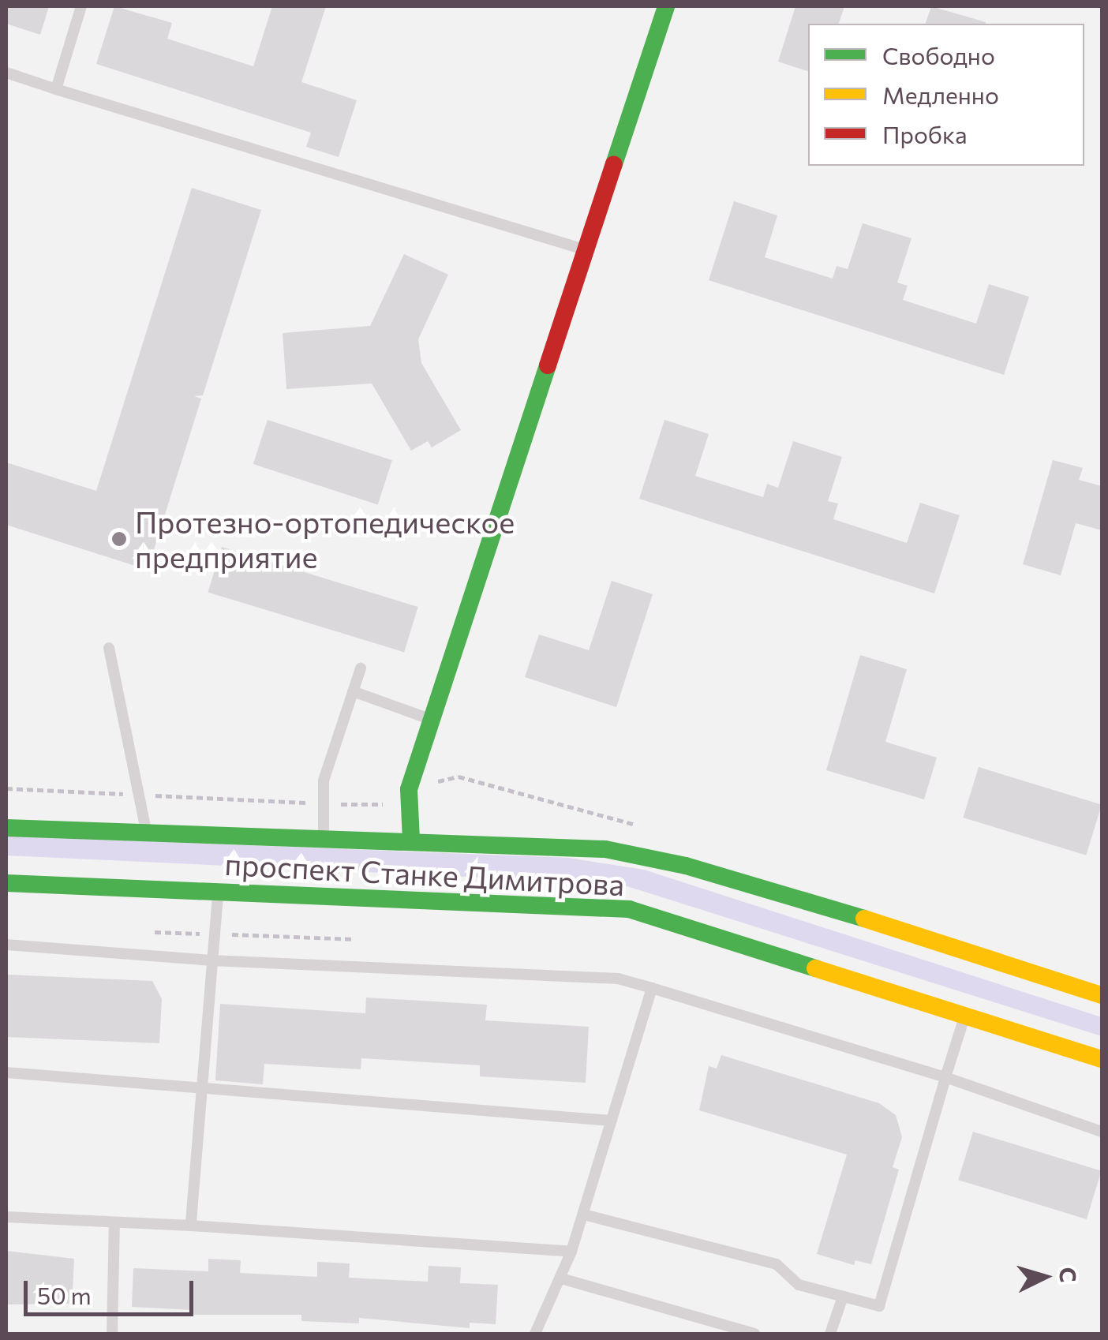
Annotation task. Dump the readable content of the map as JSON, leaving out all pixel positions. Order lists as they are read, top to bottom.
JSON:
{
  "streets": {
    "main road": ["проспект Станке Димитрова"]
  },
  "places": ["Протезно-ортопедическое предприятие"],
  "legend": ["Свободно", "Медленно", "Пробка"],
  "scale_bar": "50 m",
  "north": "right"
}
